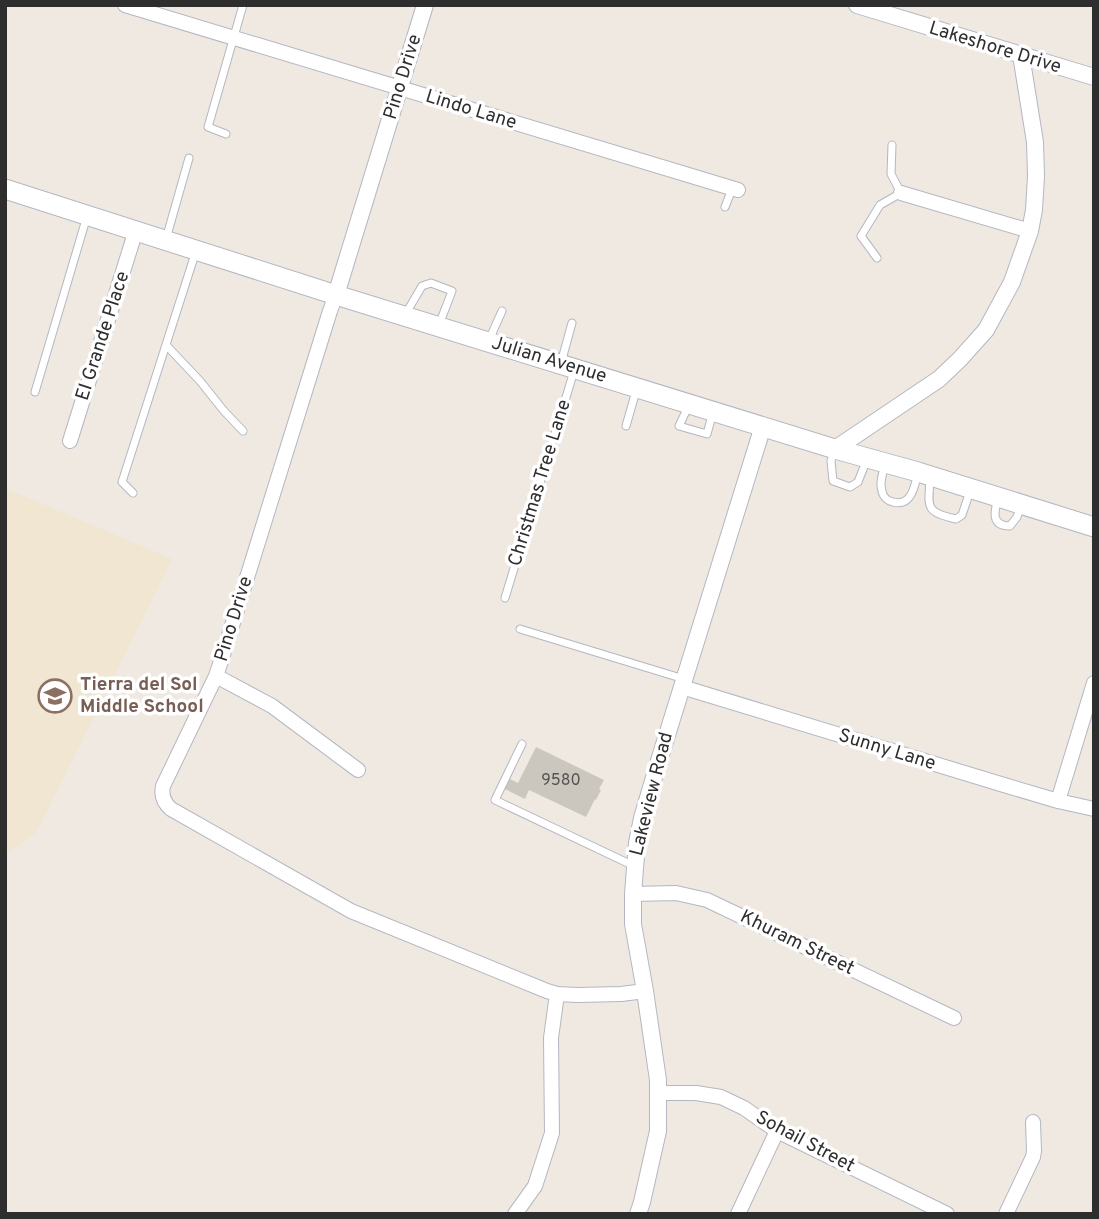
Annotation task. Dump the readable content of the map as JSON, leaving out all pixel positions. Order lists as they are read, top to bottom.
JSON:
{
  "streets": {
    "main road": ["Julian Avenue"],
    "street": [
      "Lakeshore Drive",
      "Pino Drive",
      "Lindo Lane",
      "El Grande Place",
      "Sunny Lane",
      "Lakeview Road",
      "Khuram Street",
      "Sohail Street"
    ],
    "lane": ["Christmas Tree Lane"]
  },
  "crossings": [
    ["Pino Drive", "Lindo Lane"],
    ["Pino Drive", "Julian Avenue"],
    ["Pino Drive", "Lakeview Road"],
    ["El Grande Place", "Julian Avenue"],
    ["Julian Avenue", "Christmas Tree Lane"],
    ["Julian Avenue", "Lakeview Road"],
    ["Sunny Lane", "Lakeview Road"],
    ["Lakeview Road", "Khuram Street"],
    ["Lakeview Road", "Sohail Street"]
  ],
  "places": {
    "school or university": ["Tierra del Sol Middle School"]
  },
  "house_numbers": ["9580"]
}
